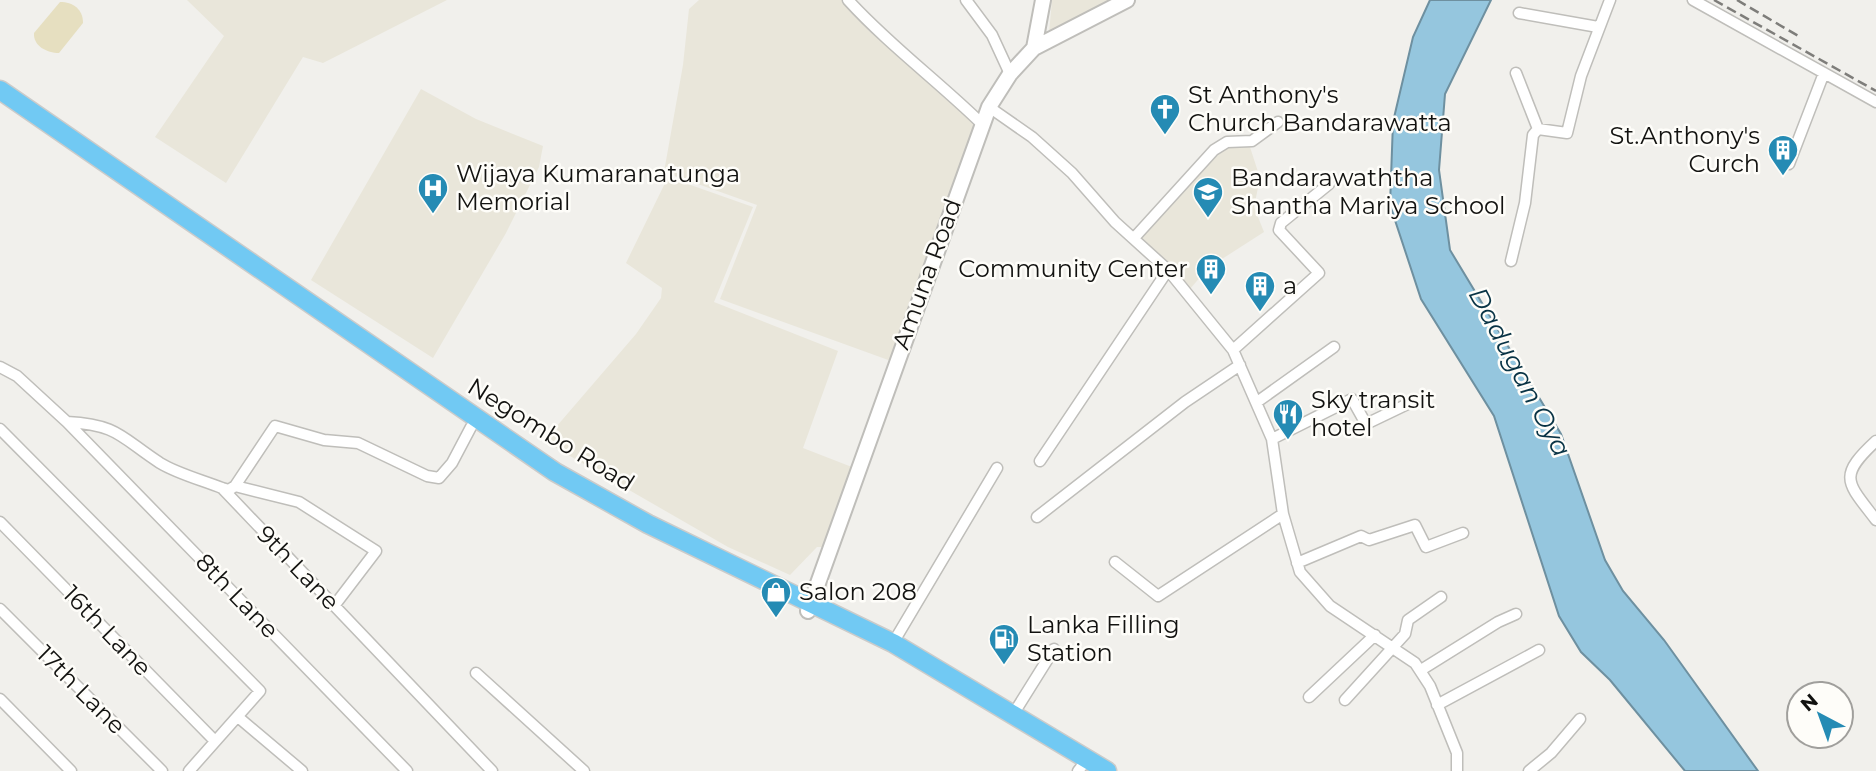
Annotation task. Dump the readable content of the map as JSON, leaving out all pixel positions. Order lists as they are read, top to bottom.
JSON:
{
  "streets": {
    "highway": ["Negombo Road"],
    "street": [
      "Amuna Road",
      "9th Lane",
      "8th Lane",
      "16th Lane",
      "17th Lane"
    ]
  },
  "crossings": [
    ["Amuna Road", "Negombo Road"],
    ["9th Lane", "8th Lane"]
  ],
  "water": ["Dadugan Oya"],
  "places": {
    "church": ["St Anthony's Church Bandarawatta"],
    "building": ["St.Anthony's Curch", "Community Center", "a"],
    "hospital": ["Wijaya Kumaranatunga Memorial"],
    "school or university": ["Bandarawaththa Shantha Mariya School"],
    "restaurant": ["Sky transit hotel"],
    "shop": ["Salon 208"],
    "fuel station": ["Lanka Filling Station"]
  },
  "north": "top left"
}
